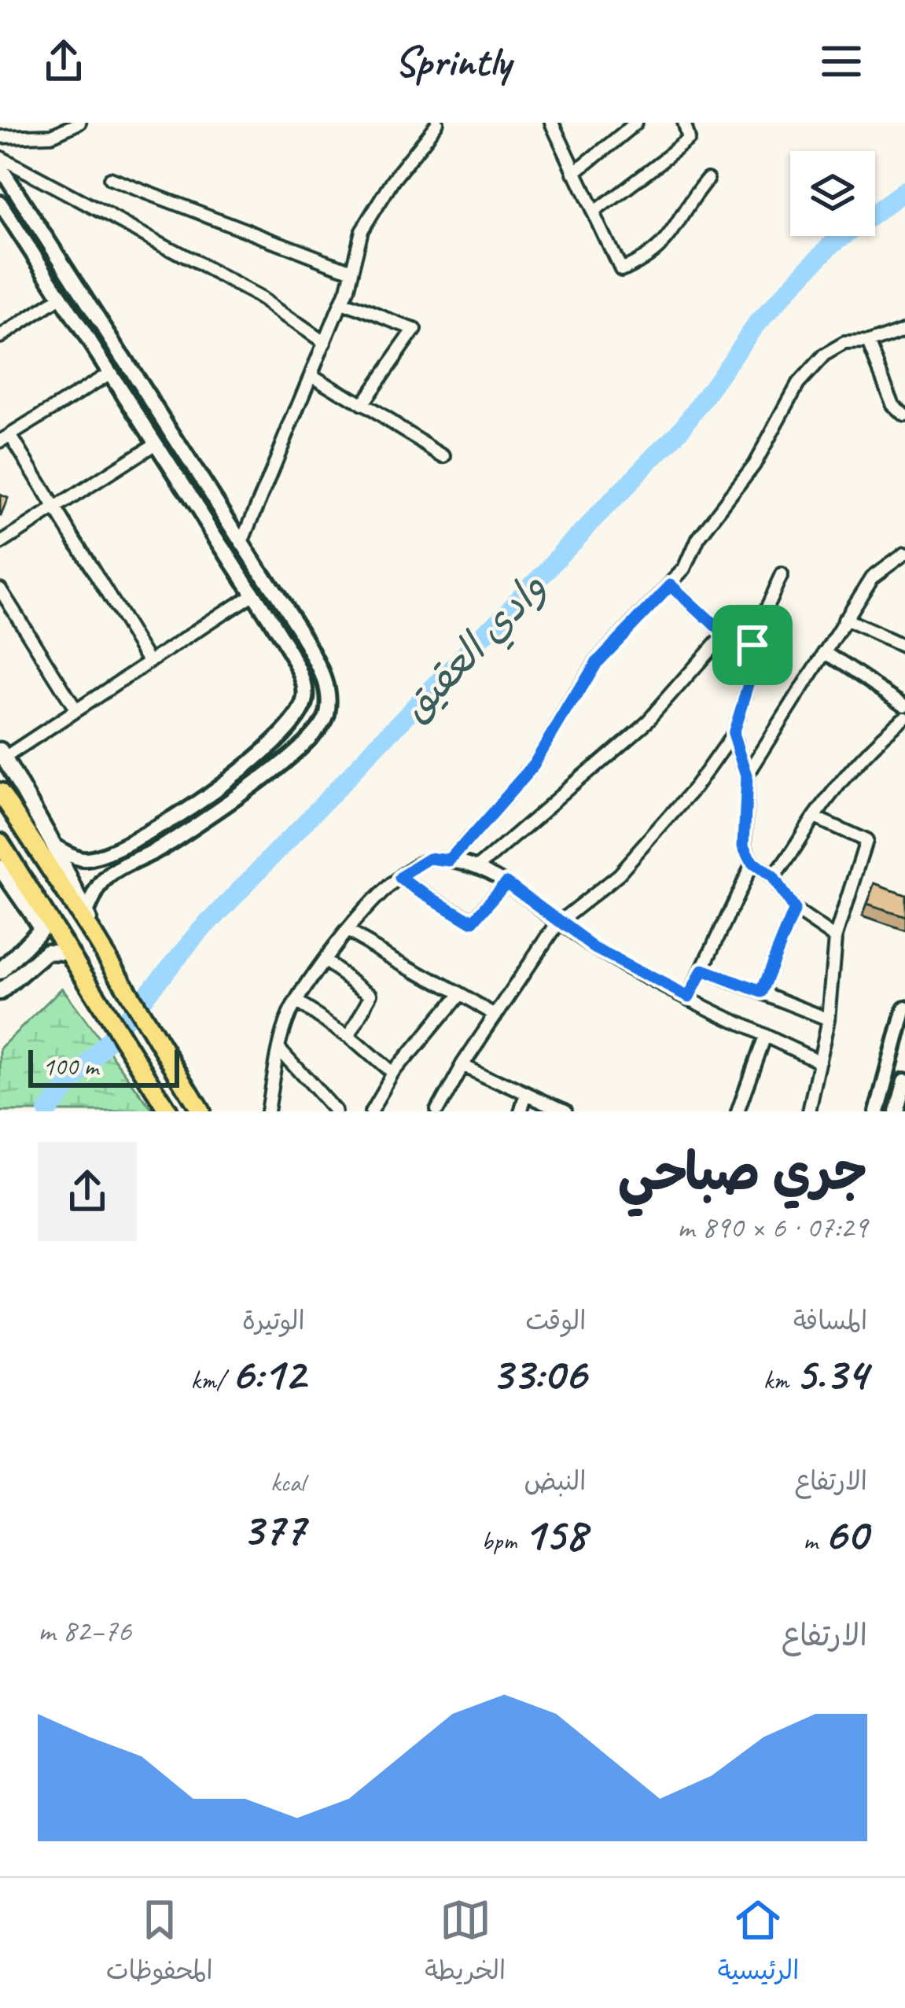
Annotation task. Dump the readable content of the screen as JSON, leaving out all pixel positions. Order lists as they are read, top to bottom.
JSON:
{
  "water": ["وادي العقيق"],
  "scale_bar": "100 m",
  "page": {
    "header": "Sprintly",
    "scale": "100 m",
    "heading": ["جري صباحي", "07:29 · 6 × 890 m"],
    "stats": [
      ["المسافة", "5.34 km"],
      ["الوقت", "33:06"],
      ["الوتيرة", "6:12 /km"],
      ["الارتفاع", "60 m"],
      ["النبض", "158 bpm"],
      ["kcal", "377"]
    ],
    "chart": ["الارتفاع", "76–82 m"],
    "tabs": ["الرئيسية", "الخريطة", "المحفوظات"]
  }
}
